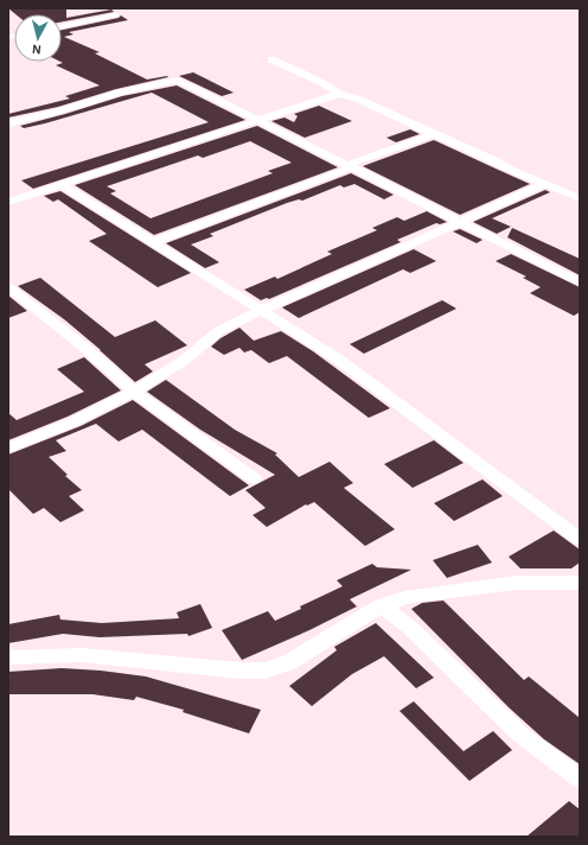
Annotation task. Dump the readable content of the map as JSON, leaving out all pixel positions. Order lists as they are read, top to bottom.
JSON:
{
  "north": "bottom"
}
